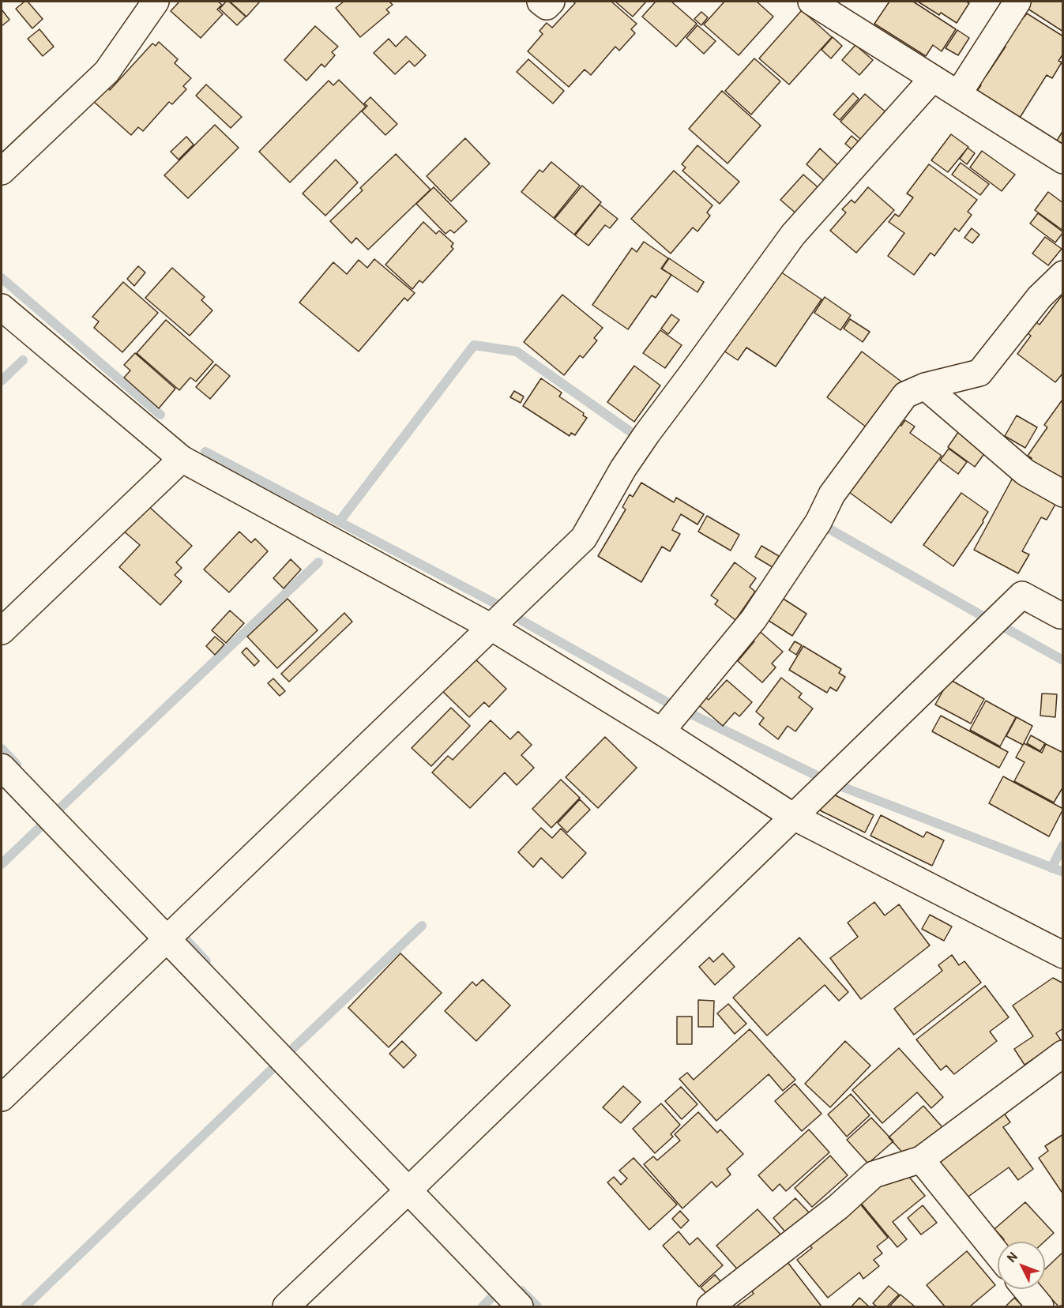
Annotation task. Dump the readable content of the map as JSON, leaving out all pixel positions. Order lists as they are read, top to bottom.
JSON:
{
  "north": "top left"
}
